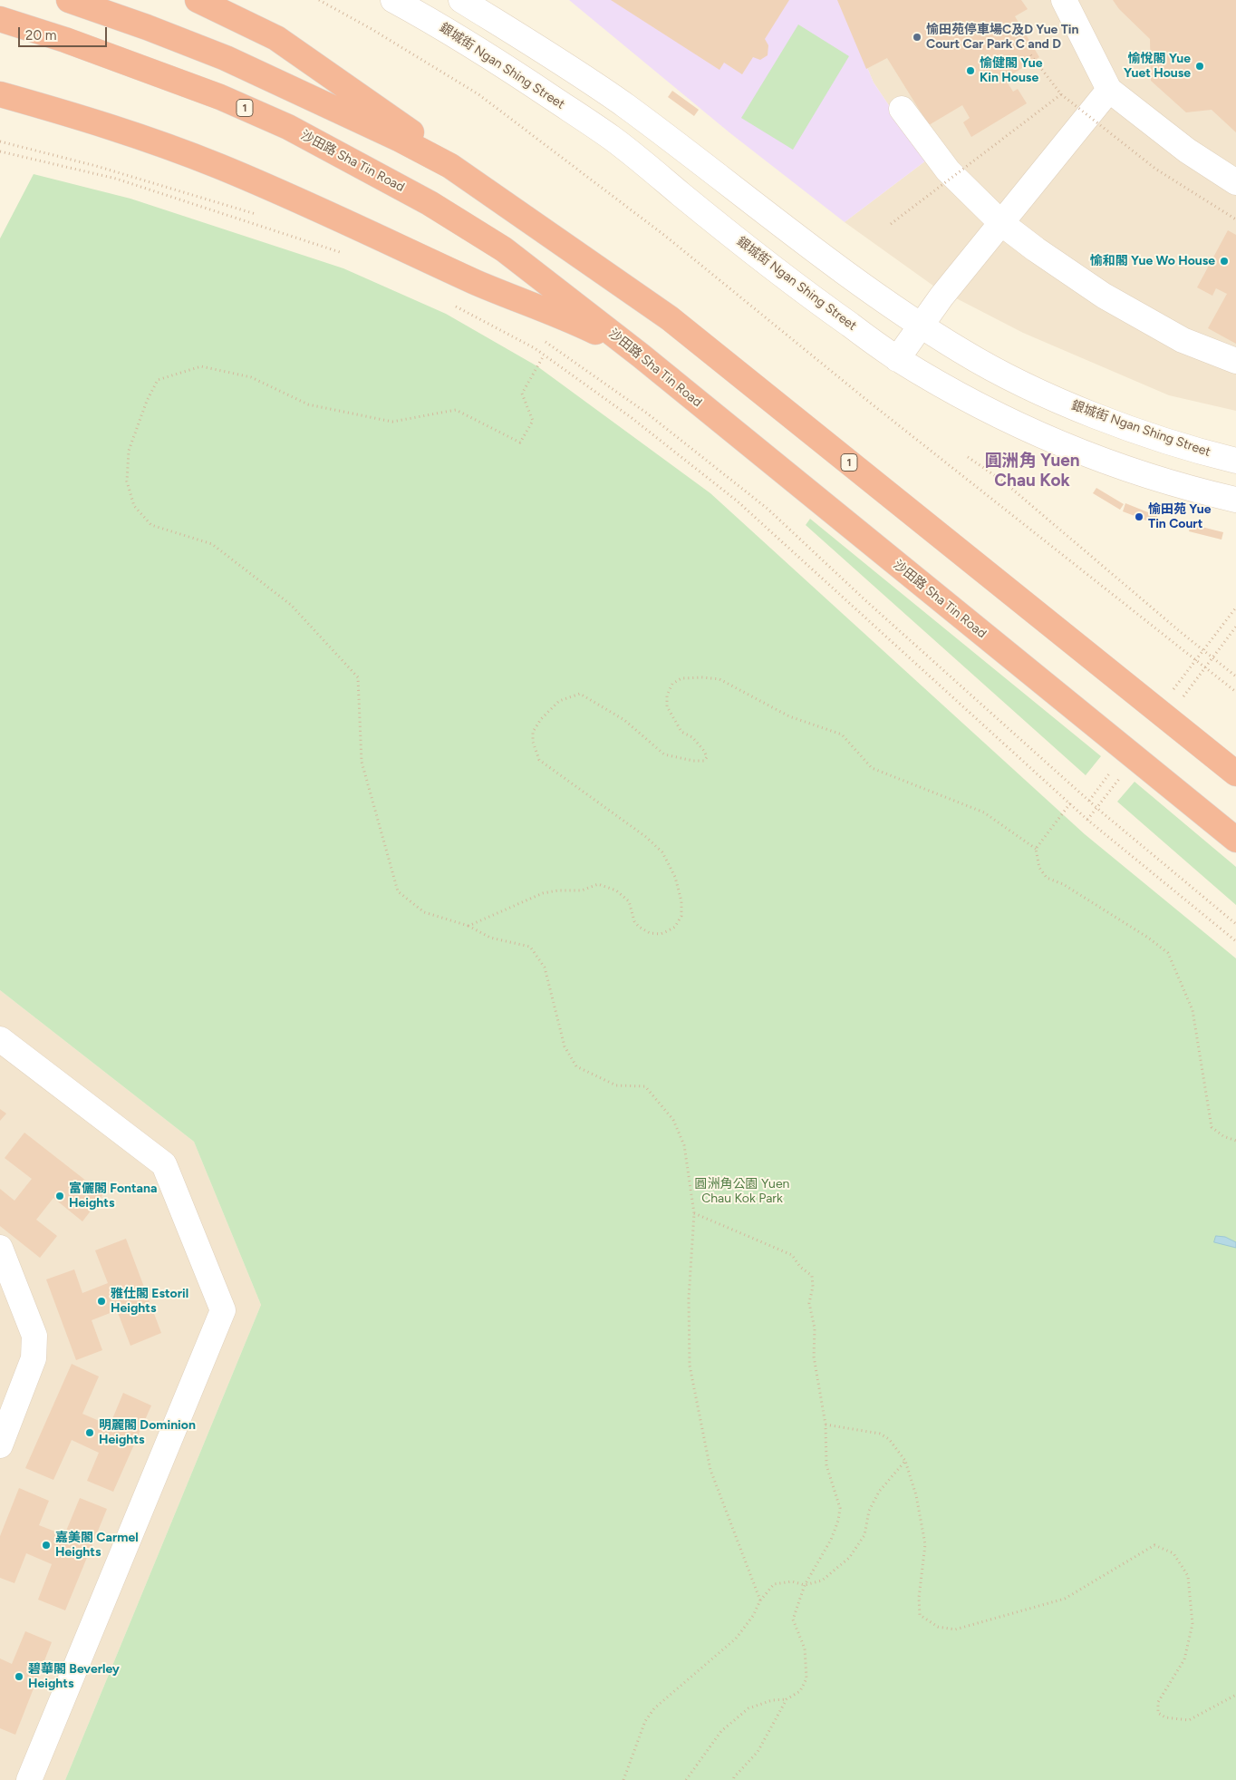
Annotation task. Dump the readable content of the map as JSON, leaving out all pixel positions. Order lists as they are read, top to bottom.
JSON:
{
  "streets": {
    "highway": ["1", "沙田路 Sha Tin Road"],
    "street": ["銀城街 Ngan Shing Street"]
  },
  "districts": ["圓洲角 Yuen Chau Kok"],
  "parks": ["圓洲角公園 Yuen Chau Kok Park"],
  "places": [
    "愉田苑停車場C及D Yue Tin Court Car Park C and D",
    "愉悅閣 Yue Yuet House",
    "愉健閣 Yue Kin House",
    "愉和閣 Yue Wo House",
    "愉田苑 Yue Tin Court",
    "富儷閣 Fontana Heights",
    "雅仕閣 Estoril Heights",
    "明麗閣 Dominion Heights",
    "嘉美閣 Carmel Heights",
    "碧華閣 Beverley Heights"
  ],
  "scale_bar": "20 m"
}
